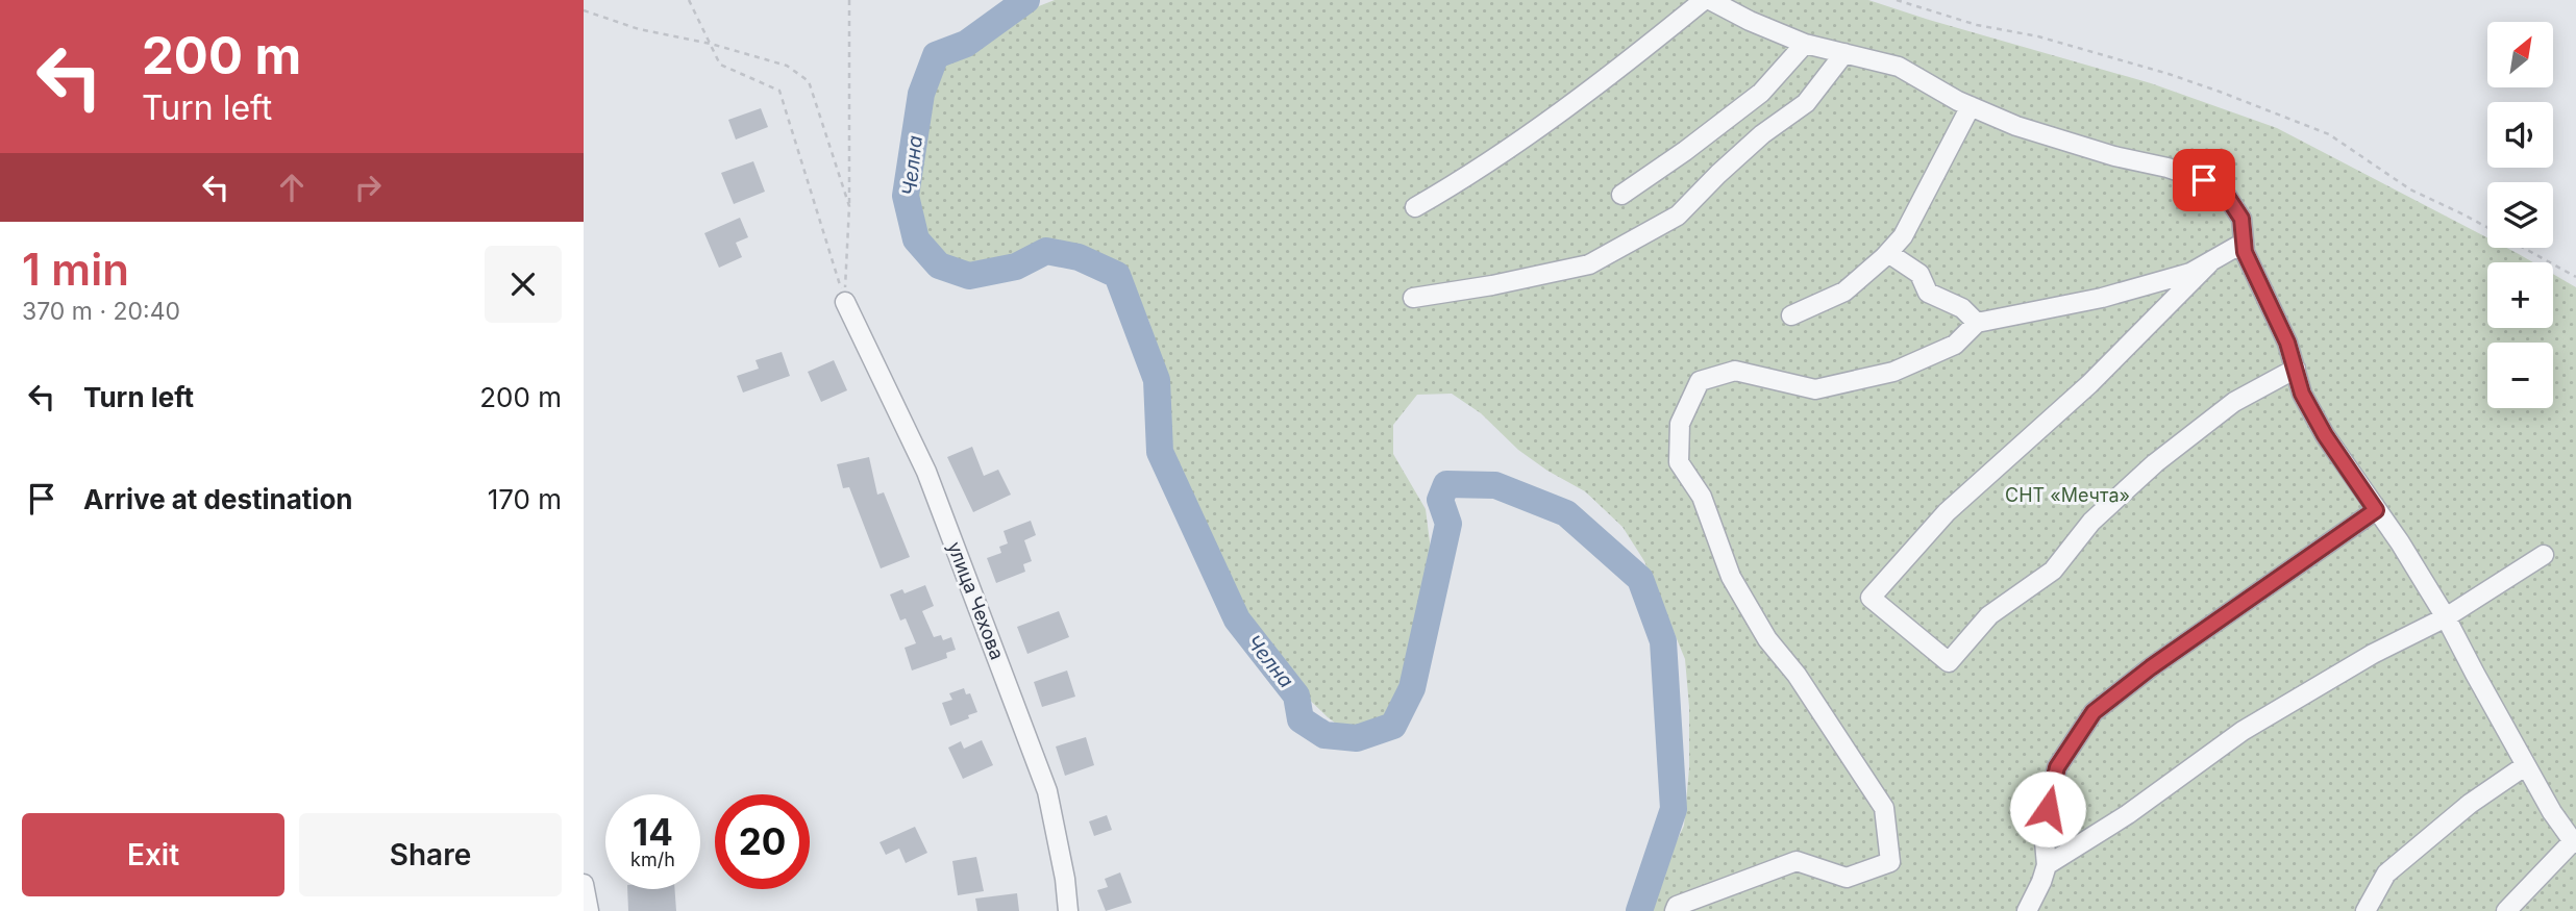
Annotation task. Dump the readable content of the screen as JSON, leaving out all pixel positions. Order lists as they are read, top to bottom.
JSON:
{
  "streets": {
    "street": ["улица Чехова"]
  },
  "water": ["Челна"],
  "parks": ["СНТ «Мечта»"],
  "north": "top right",
  "page": {
    "turn": ["200 m", "Turn left"],
    "map_buttons": ["+", "−"],
    "heading": ["1 min", "370 m · 20:40"],
    "list": [
      {
        "name": "Turn left",
        "value": "200 m"
      },
      {
        "name": "Arrive at destination",
        "value": "170 m"
      }
    ],
    "speed": "14 km/h",
    "limit": "20",
    "buttons": ["Exit", "Share"]
  }
}
